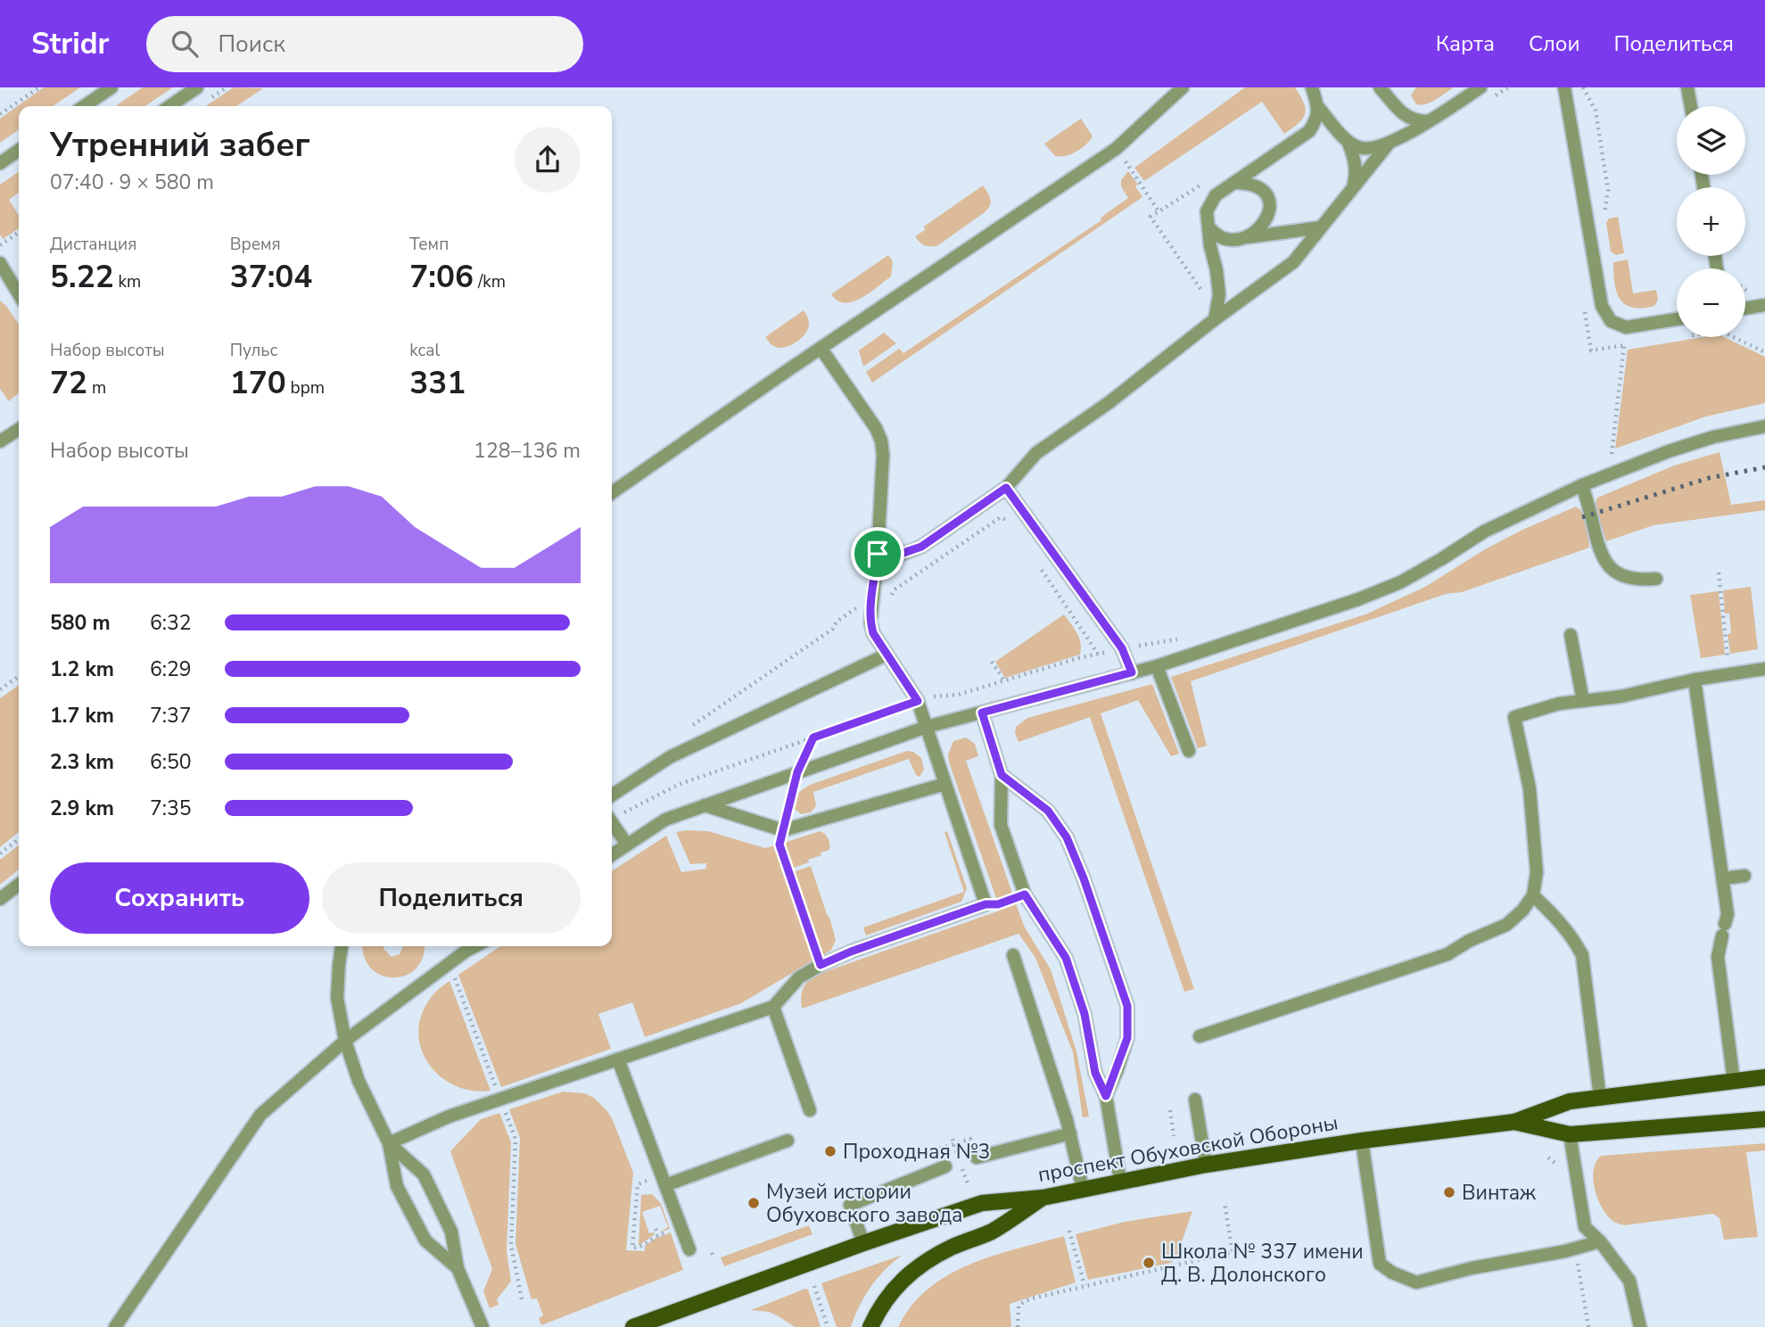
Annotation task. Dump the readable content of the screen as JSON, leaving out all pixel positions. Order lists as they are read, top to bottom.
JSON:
{
  "streets": {
    "main road": ["проспект Обуховской Обороны"]
  },
  "places": [
    "Проходная №3",
    "Винтаж",
    "Музей истории Обуховского завода",
    "Школа № 337 имени Д. В. Долонского"
  ],
  "page": {
    "header": "Stridr",
    "search": "Поиск",
    "nav": ["Карта", "Слои", "Поделиться"],
    "map_buttons": ["+", "−"],
    "heading": ["Утренний забег", "07:40 · 9 × 580 m"],
    "stats": [
      ["Дистанция", "5.22 km"],
      ["Время", "37:04"],
      ["Темп", "7:06 /km"],
      ["Набор высоты", "72 m"],
      ["Пульс", "170 bpm"],
      ["kcal", "331"]
    ],
    "chart": ["Набор высоты", "128–136 m"],
    "list": [
      {
        "name": "580 m",
        "note": "6:32"
      },
      {
        "name": "1.2 km",
        "note": "6:29"
      },
      {
        "name": "1.7 km",
        "note": "7:37"
      },
      {
        "name": "2.3 km",
        "note": "6:50"
      },
      {
        "name": "2.9 km",
        "note": "7:35"
      }
    ],
    "buttons": ["Сохранить", "Поделиться"]
  }
}
